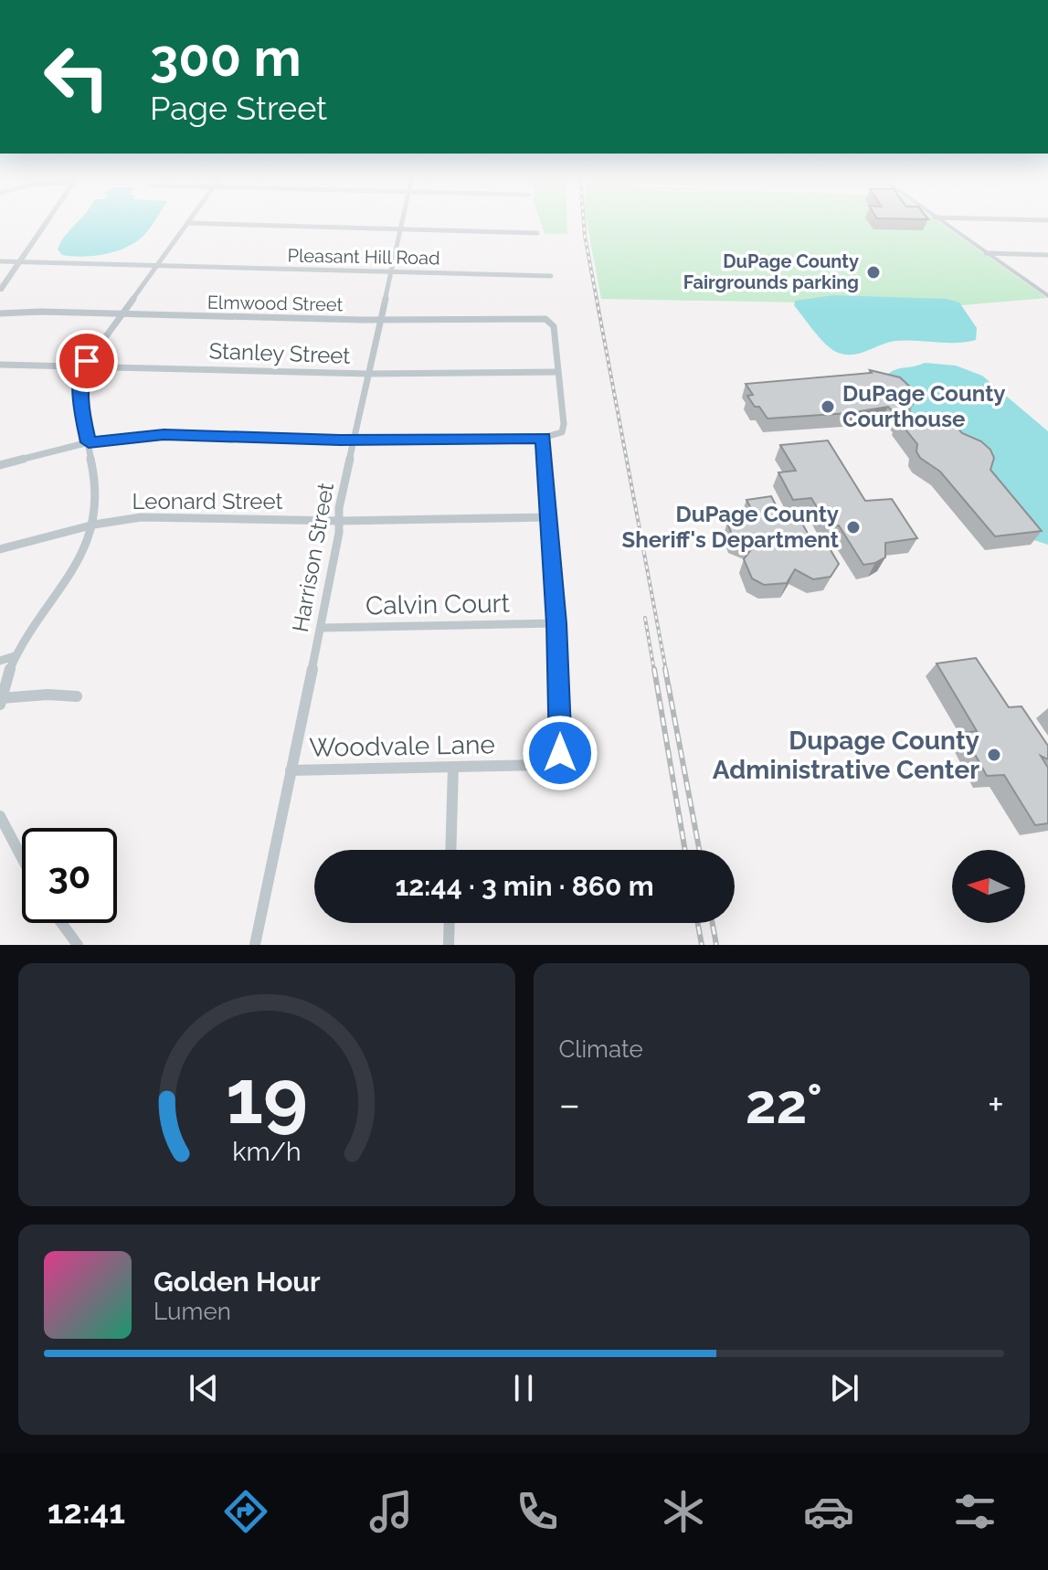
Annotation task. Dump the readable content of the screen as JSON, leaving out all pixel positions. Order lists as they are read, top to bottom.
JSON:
{
  "streets": {
    "street": [
      "Pleasant Hill Road",
      "Elmwood Street",
      "Stanley Street",
      "Leonard Street",
      "Harrison Street",
      "Calvin Court",
      "Woodvale Lane"
    ]
  },
  "crossings": [
    ["Pleasant Hill Road", "Harrison Street"],
    ["Elmwood Street", "Stanley Street"],
    ["Elmwood Street", "Harrison Street"],
    ["Stanley Street", "Harrison Street"],
    ["Leonard Street", "Harrison Street"],
    ["Harrison Street", "Calvin Court"],
    ["Harrison Street", "Woodvale Lane"],
    ["Calvin Court", "Woodvale Lane"]
  ],
  "places": [
    "DuPage County Fairgrounds parking",
    "DuPage County Courthouse",
    "DuPage County Sheriff's Department",
    "Dupage County Administrative Center"
  ],
  "north": "left",
  "page": {
    "turn": ["300 m", "Page Street"],
    "limit": "30",
    "trip": "12:44 · 3 min · 860 m",
    "tile": "Climate",
    "heat": ["−", "22°", "+"],
    "song": ["Golden Hour", "Lumen"],
    "tabs": "12:41",
    "gauge": ["19", "km/h"]
  }
}
